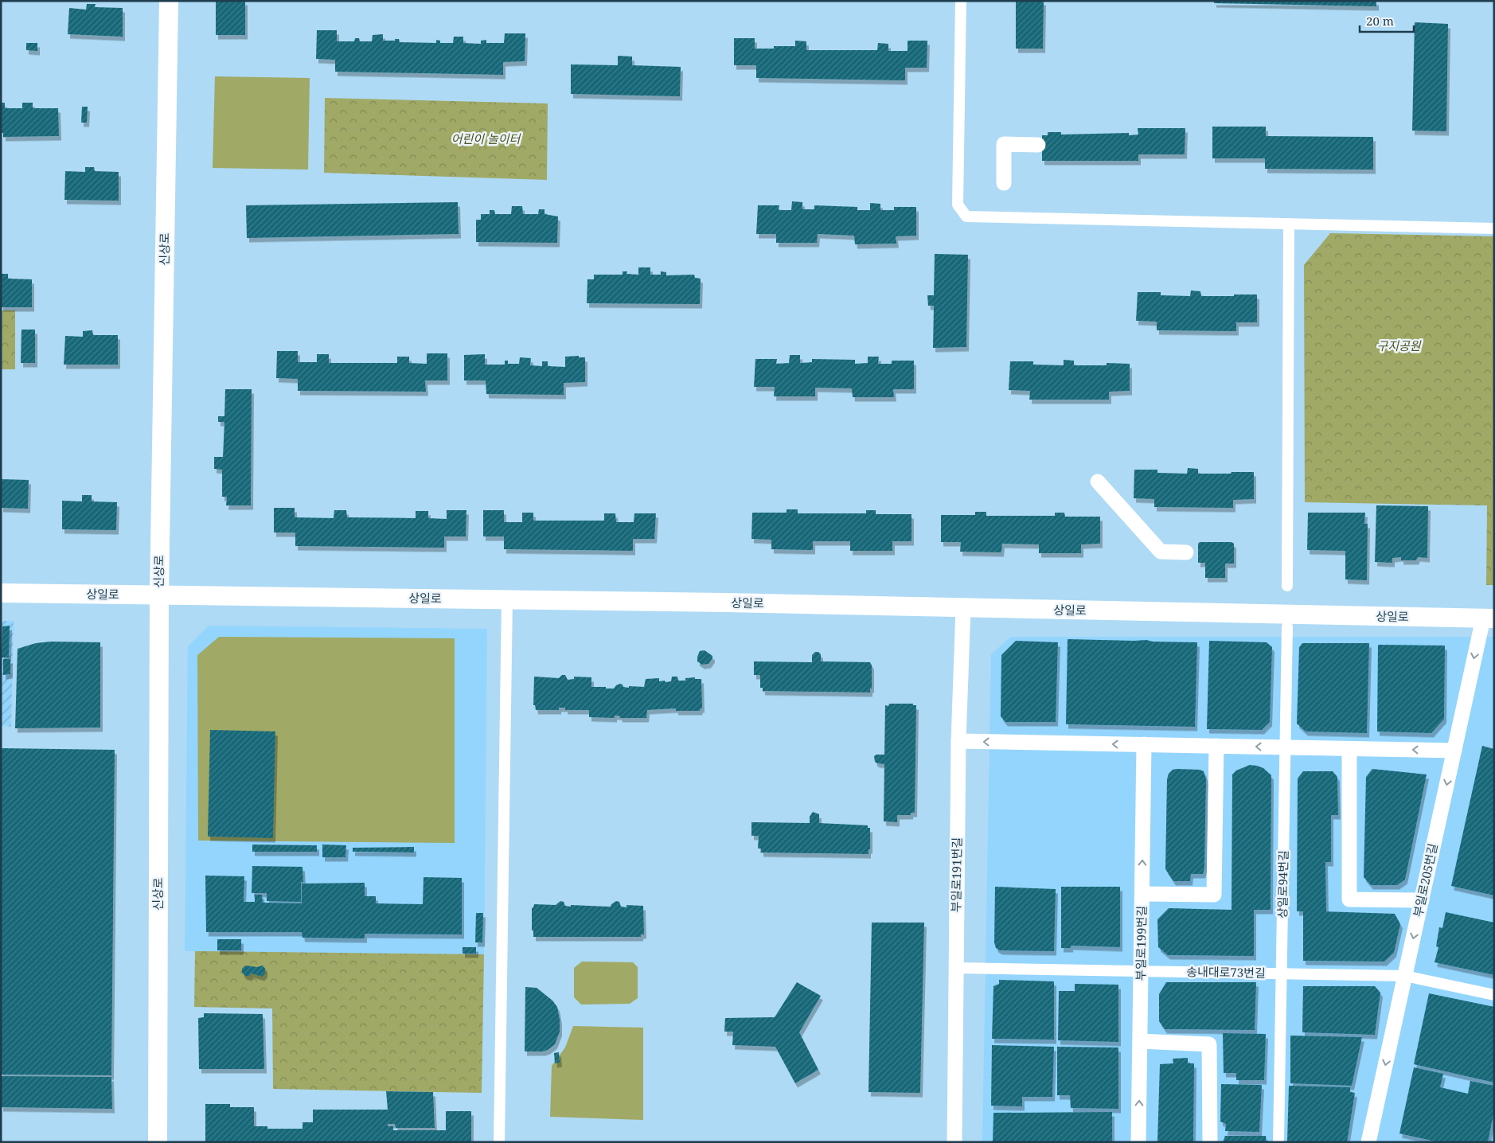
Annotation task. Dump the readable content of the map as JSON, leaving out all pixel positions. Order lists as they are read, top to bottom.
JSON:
{
  "streets": {
    "street": [
      "신상로",
      "상일로",
      "부일로191번길",
      "부일로205번길",
      "상일로94번길",
      "부일로199번길",
      "송내대로73번길"
    ]
  },
  "crossings": [
    ["신상로", "상일로"],
    ["상일로", "부일로191번길"],
    ["상일로", "부일로205번길"],
    ["부일로191번길", "송내대로73번길"],
    ["부일로205번길", "송내대로73번길"],
    ["상일로94번길", "송내대로73번길"],
    ["부일로199번길", "송내대로73번길"]
  ],
  "one_way": ["부일로205번길", "부일로199번길"],
  "parks": ["어린이 놀이터", "구지공원"],
  "scale_bar": "20 m"
}
